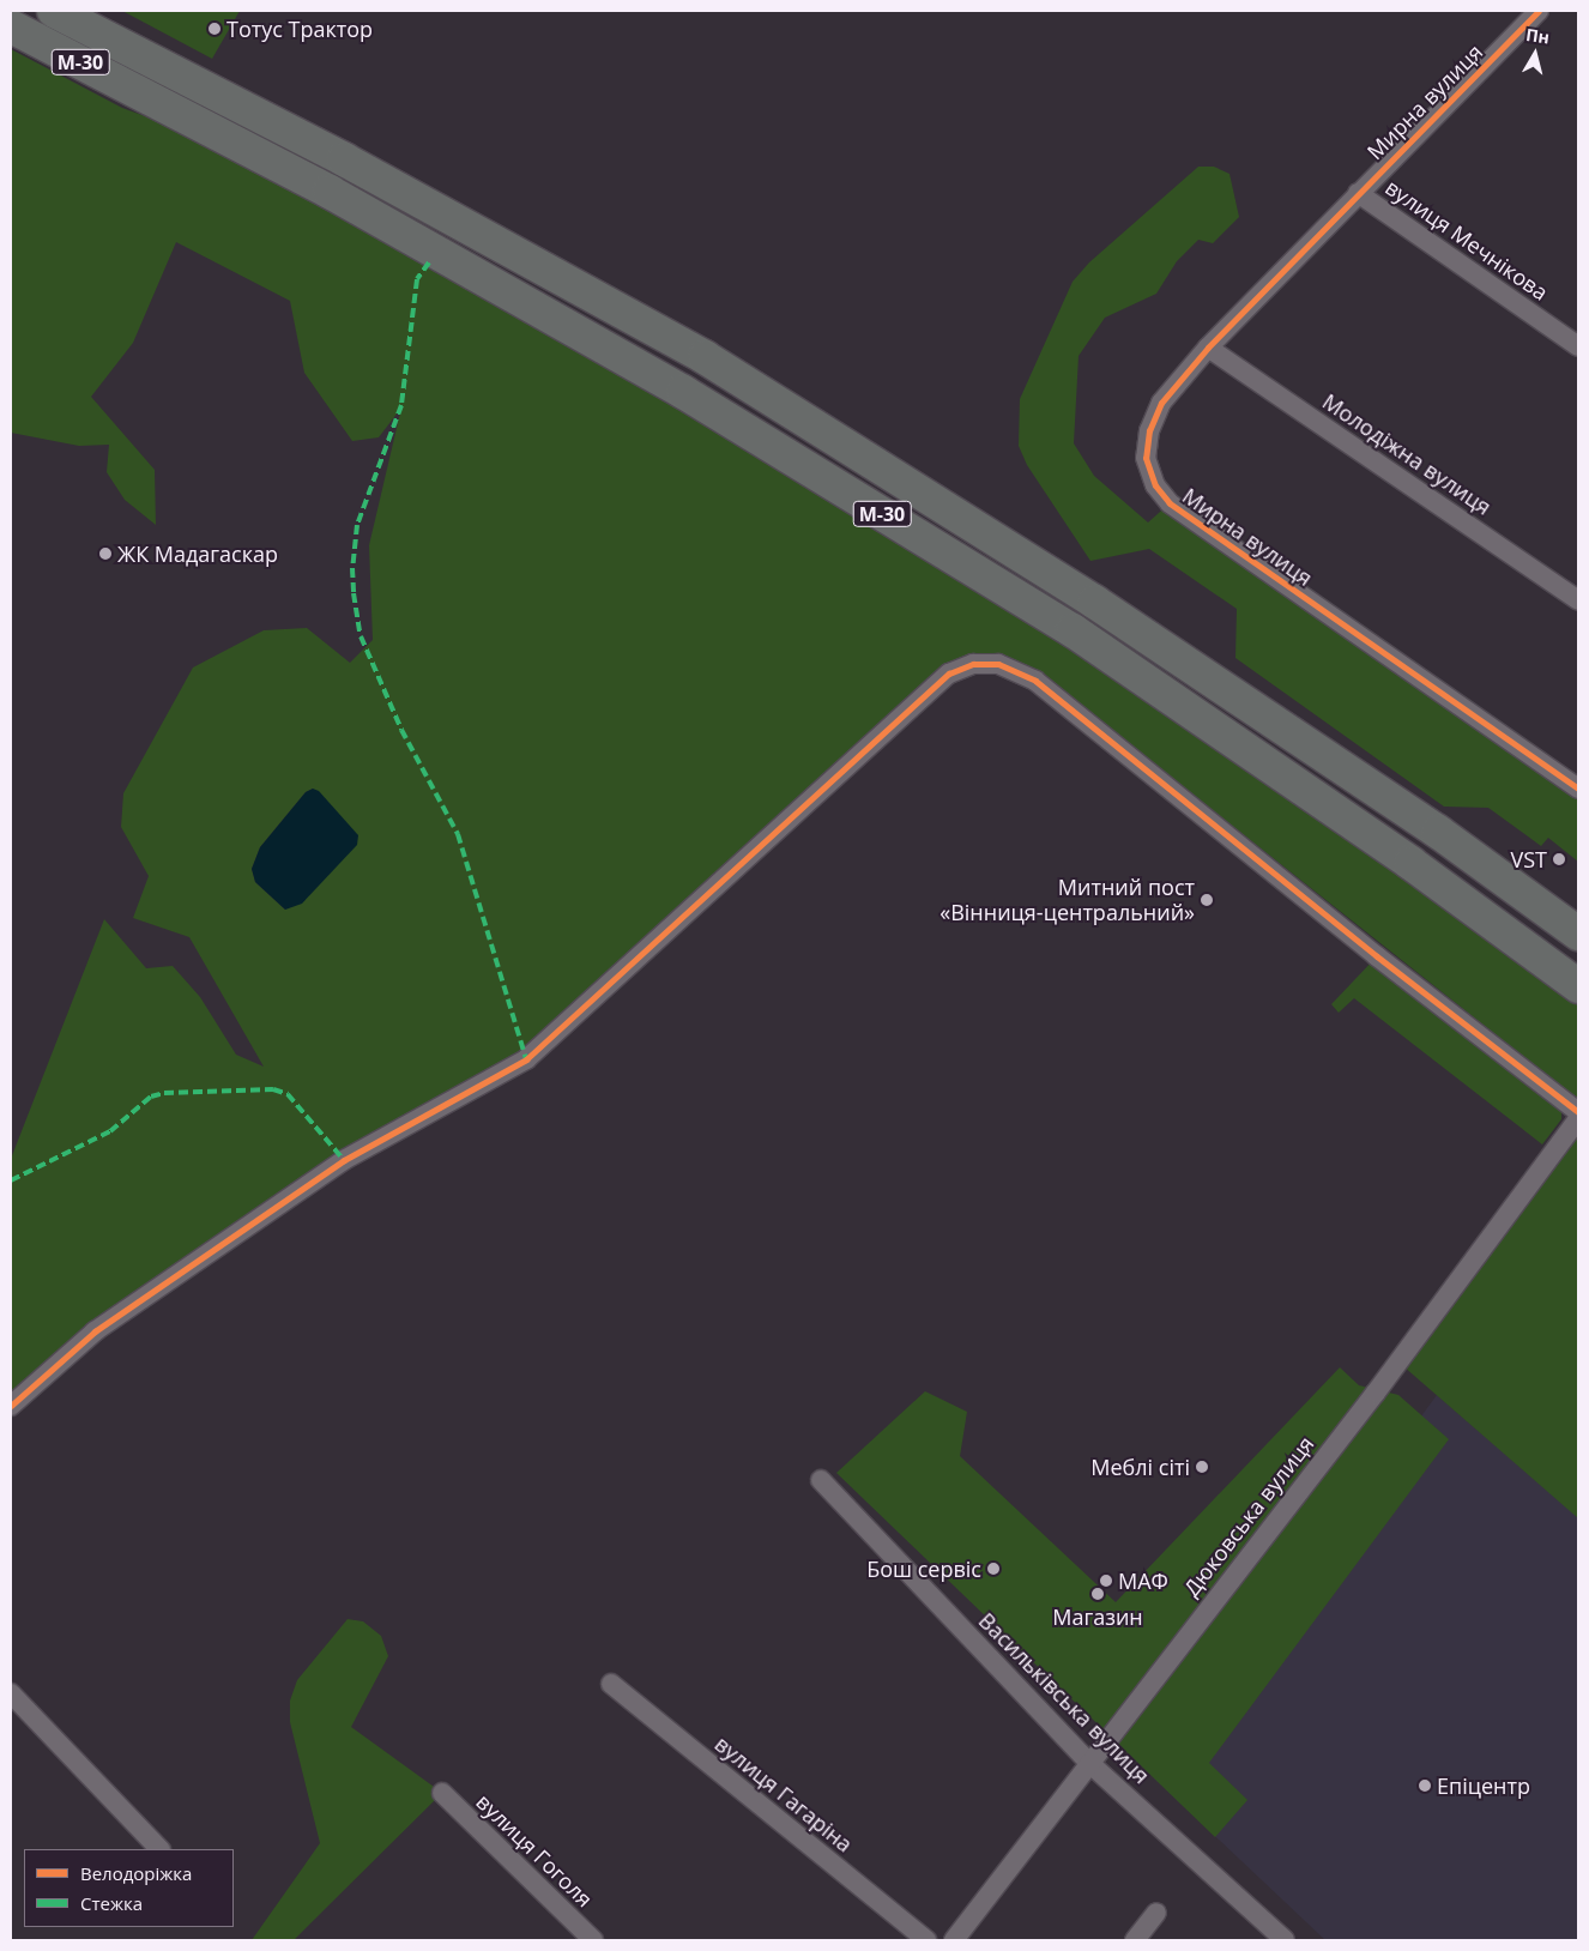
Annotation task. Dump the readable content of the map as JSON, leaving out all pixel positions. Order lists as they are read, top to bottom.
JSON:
{
  "streets": {
    "highway": ["М-30"],
    "street": [
      "Мирна вулиця",
      "вулиця Мечнікова",
      "Молодіжна вулиця",
      "Дюковська вулиця",
      "Васильківська вулиця",
      "вулиця Гагаріна",
      "вулиця Гоголя"
    ]
  },
  "crossings": [
    ["Мирна вулиця", "вулиця Мечнікова"],
    ["Мирна вулиця", "Молодіжна вулиця"],
    ["Дюковська вулиця", "Васильківська вулиця"]
  ],
  "places": [
    "Тотус Трактор",
    "ЖК Мадагаскар",
    "VST",
    "Митний пост «Вінниця-центральний»",
    "Меблі сіті",
    "Бош сервіс",
    "МАФ",
    "Магазин",
    "Епіцентр"
  ],
  "legend": ["Велодоріжка", "Стежка"],
  "north": "top"
}
